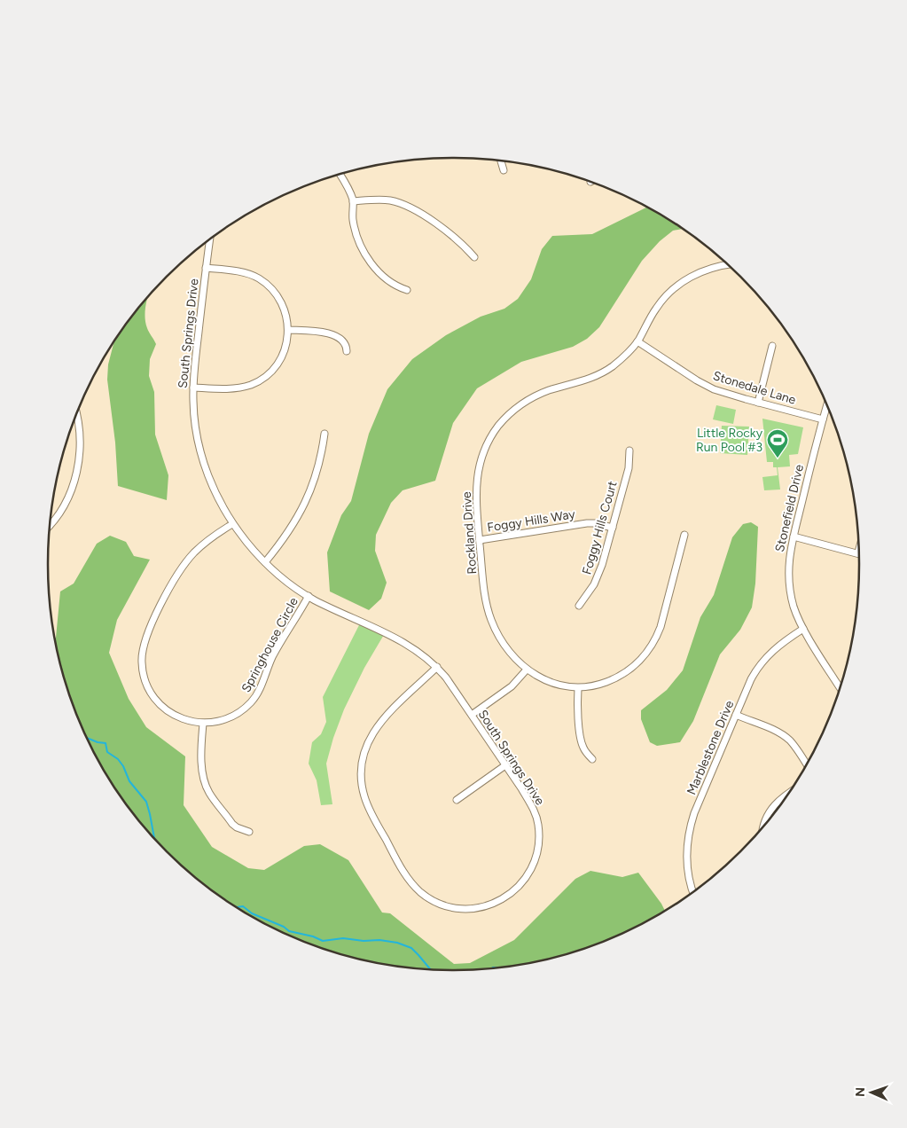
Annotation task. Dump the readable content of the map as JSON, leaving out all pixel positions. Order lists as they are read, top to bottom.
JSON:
{
  "streets": {
    "street": [
      "South Springs Drive",
      "Stonedale Lane",
      "Stonefield Drive",
      "Foggy Hills Way",
      "Foggy Hills Court",
      "Rockland Drive",
      "Springhouse Circle",
      "Marblestone Drive"
    ]
  },
  "crossings": [
    ["South Springs Drive", "Springhouse Circle"],
    ["Stonedale Lane", "Stonefield Drive"],
    ["Stonedale Lane", "Rockland Drive"],
    ["Stonefield Drive", "Marblestone Drive"],
    ["Foggy Hills Way", "Foggy Hills Court"],
    ["Foggy Hills Way", "Rockland Drive"]
  ],
  "places": {
    "sports": ["Little Rocky Run Pool #3"]
  },
  "north": "left"
}
